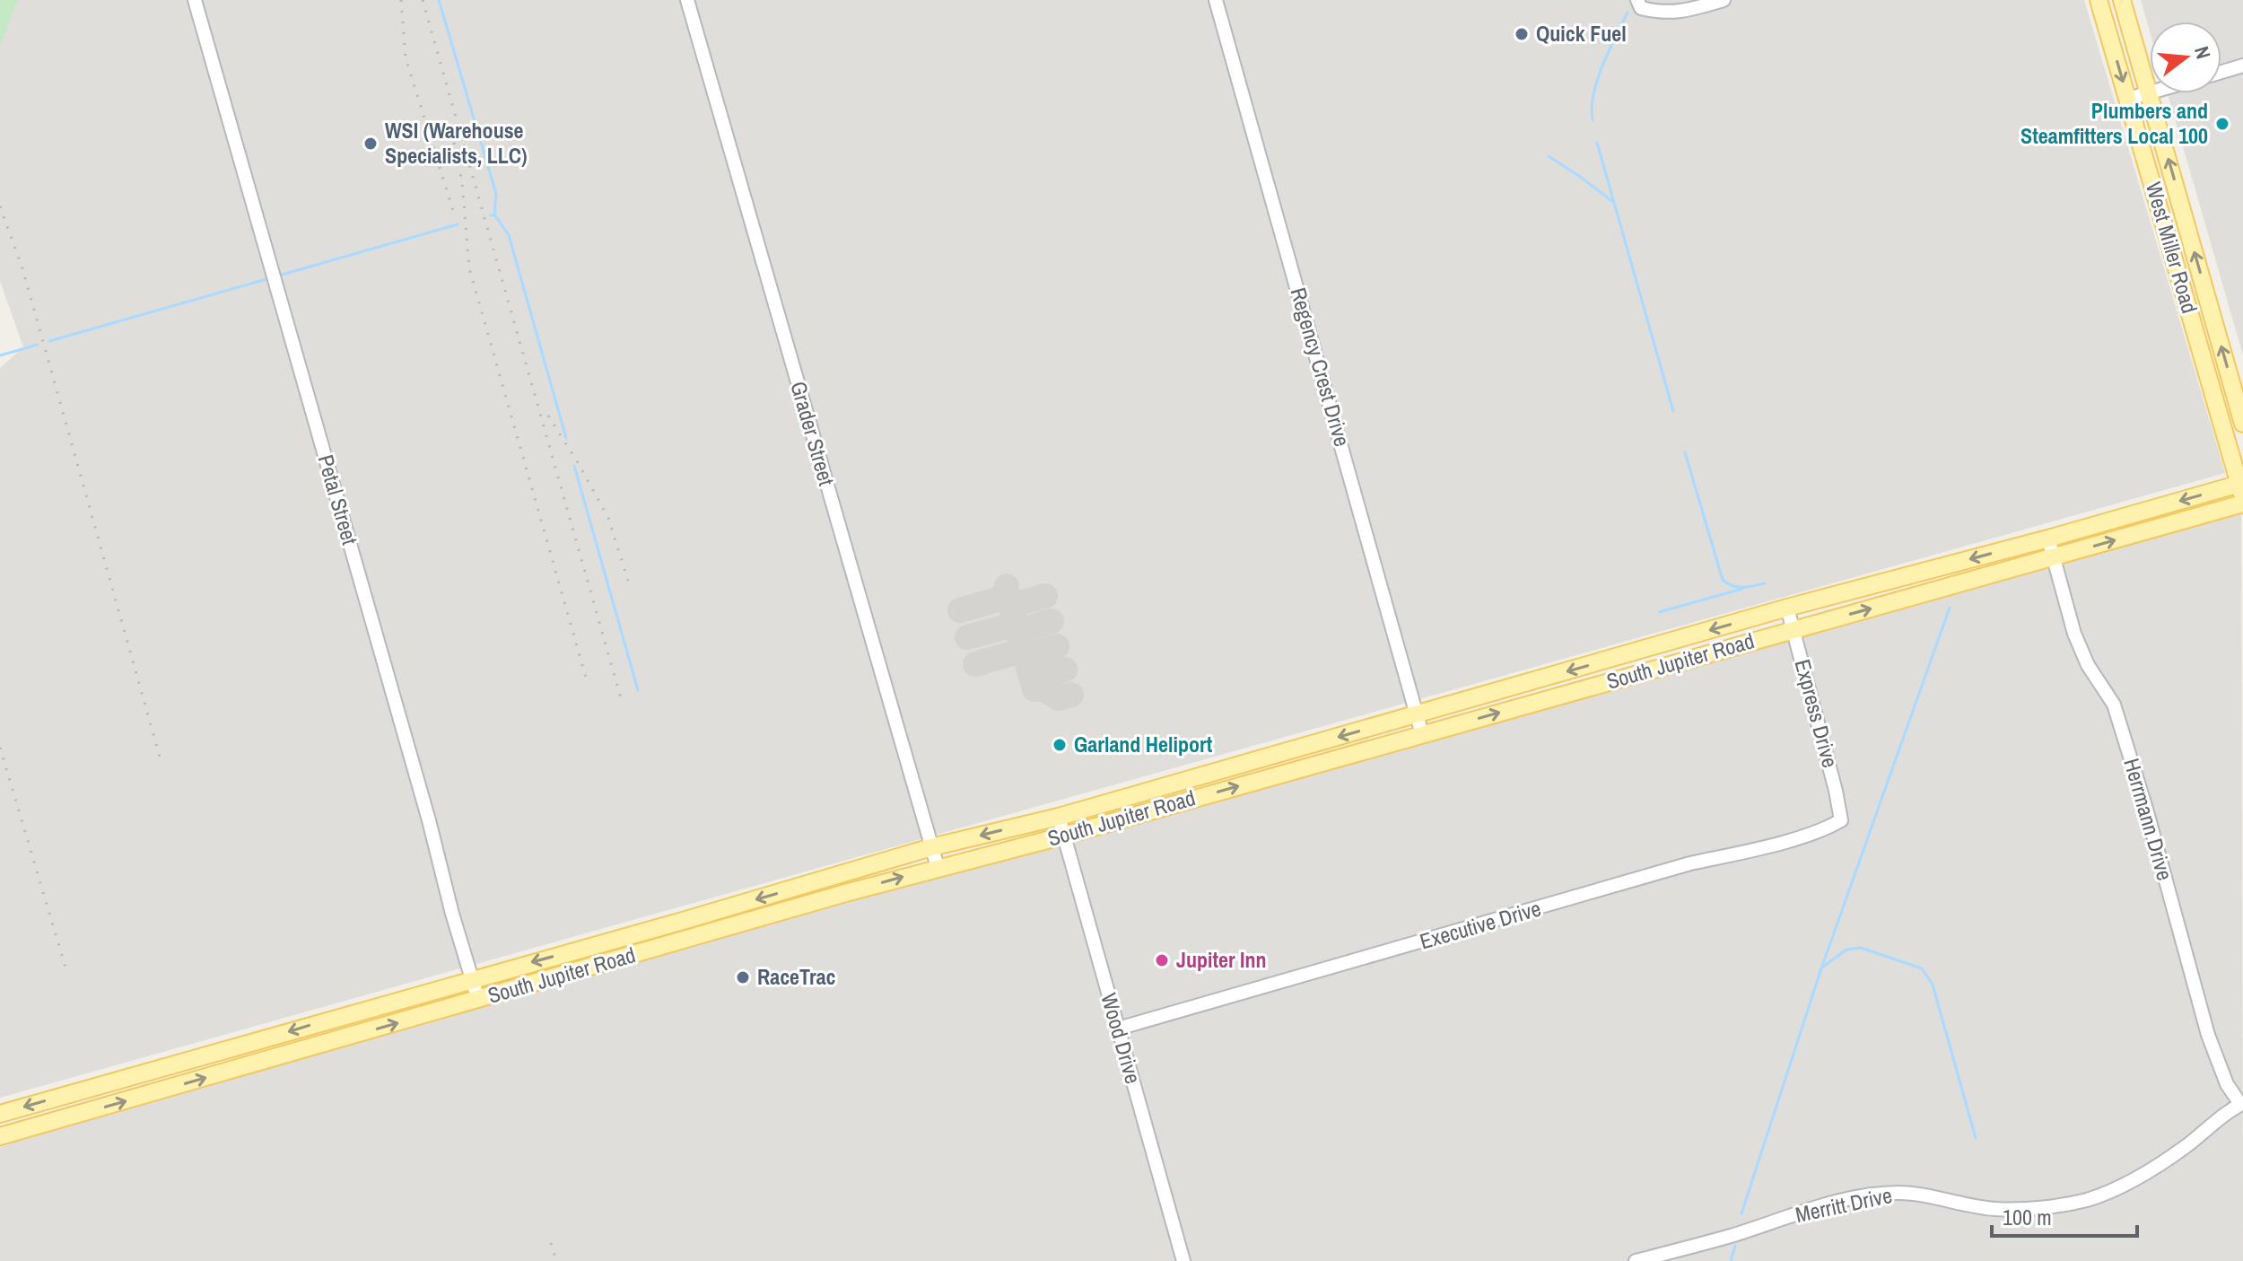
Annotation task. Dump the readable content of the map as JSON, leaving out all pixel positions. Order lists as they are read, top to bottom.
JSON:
{
  "streets": {
    "main road": ["West Miller Road", "South Jupiter Road"],
    "street": [
      "Regency Crest Drive",
      "Grader Street",
      "Petal Street",
      "Express Drive",
      "Herrmann Drive",
      "Executive Drive",
      "Wood Drive",
      "Merritt Drive"
    ]
  },
  "crossings": [
    ["West Miller Road", "South Jupiter Road"],
    ["Regency Crest Drive", "South Jupiter Road"],
    ["Grader Street", "South Jupiter Road"],
    ["Petal Street", "South Jupiter Road"],
    ["South Jupiter Road", "Express Drive"],
    ["South Jupiter Road", "Herrmann Drive"],
    ["South Jupiter Road", "Wood Drive"],
    ["Express Drive", "Executive Drive"],
    ["Herrmann Drive", "Merritt Drive"],
    ["Executive Drive", "Wood Drive"]
  ],
  "places": [
    "Quick Fuel",
    "Plumbers and Steamfitters Local 100",
    "WSI (Warehouse Specialists, LLC)",
    "Garland Heliport",
    "Jupiter Inn",
    "RaceTrac"
  ],
  "scale_bar": "100 m",
  "north": "right"
}
